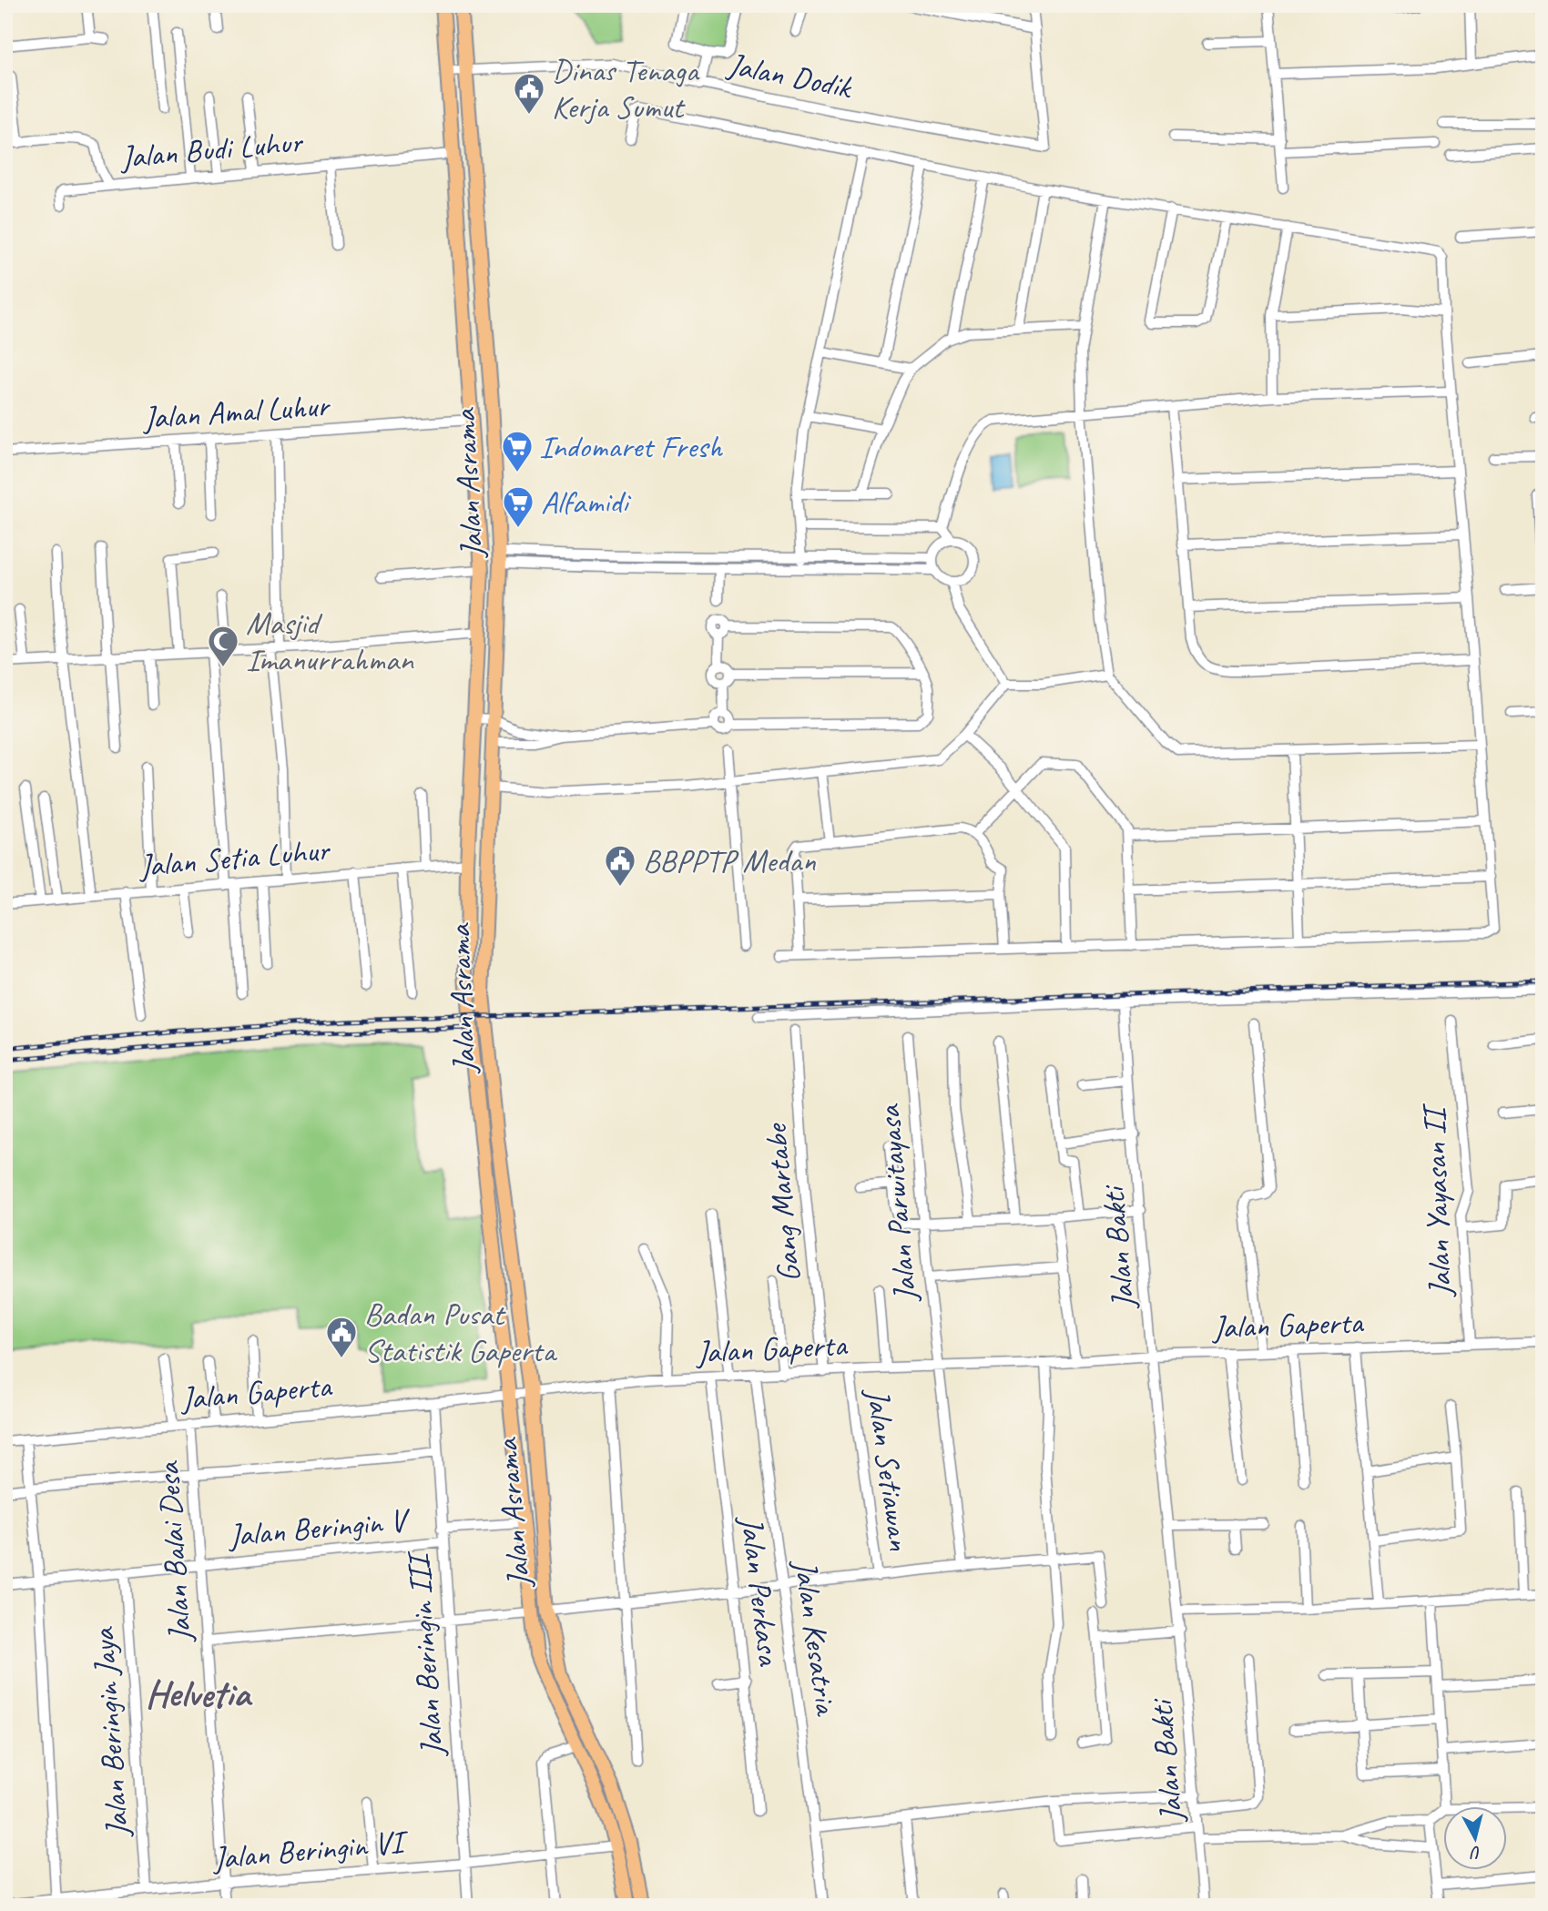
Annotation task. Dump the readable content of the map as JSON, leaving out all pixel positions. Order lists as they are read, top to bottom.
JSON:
{
  "streets": {
    "highway": ["Jalan Asrama"],
    "street": [
      "Jalan Dodik",
      "Jalan Budi Luhur",
      "Jalan Amal Luhur",
      "Jalan Setia Luhur",
      "Jalan Yayasan II",
      "Gang Martabe",
      "Jalan Parwitayasa",
      "Jalan Bakti",
      "Jalan Gaperta",
      "Jalan Setiawan",
      "Jalan Beringin V",
      "Jalan Balai Desa",
      "Jalan Perkasa",
      "Jalan Kesatria",
      "Jalan Beringin III",
      "Jalan Beringin Jaya",
      "Jalan Beringin VI"
    ]
  },
  "crossings": [
    ["Jalan Dodik", "Jalan Asrama"],
    ["Jalan Budi Luhur", "Jalan Asrama"],
    ["Jalan Amal Luhur", "Jalan Asrama"],
    ["Jalan Asrama", "Jalan Setia Luhur"],
    ["Jalan Asrama", "Jalan Gaperta"],
    ["Jalan Asrama", "Jalan Beringin V"],
    ["Jalan Asrama", "Jalan Beringin VI"],
    ["Jalan Yayasan II", "Jalan Gaperta"],
    ["Gang Martabe", "Jalan Gaperta"],
    ["Jalan Parwitayasa", "Jalan Gaperta"],
    ["Jalan Bakti", "Jalan Gaperta"],
    ["Jalan Gaperta", "Jalan Setiawan"],
    ["Jalan Gaperta", "Jalan Balai Desa"],
    ["Jalan Gaperta", "Jalan Perkasa"],
    ["Jalan Gaperta", "Jalan Kesatria"],
    ["Jalan Gaperta", "Jalan Beringin III"],
    ["Jalan Beringin V", "Jalan Balai Desa"],
    ["Jalan Beringin V", "Jalan Beringin III"],
    ["Jalan Beringin V", "Jalan Beringin Jaya"],
    ["Jalan Balai Desa", "Jalan Beringin VI"],
    ["Jalan Beringin III", "Jalan Beringin VI"],
    ["Jalan Beringin Jaya", "Jalan Beringin VI"]
  ],
  "districts": ["Helvetia"],
  "places": {
    "public building": ["Dinas Tenaga Kerja Sumut", "BBPPTP Medan", "Badan Pusat Statistik Gaperta"],
    "supermarket": ["Indomaret Fresh", "Alfamidi"],
    "mosque": ["Masjid Imanurrahman"]
  },
  "north": "bottom"
}
